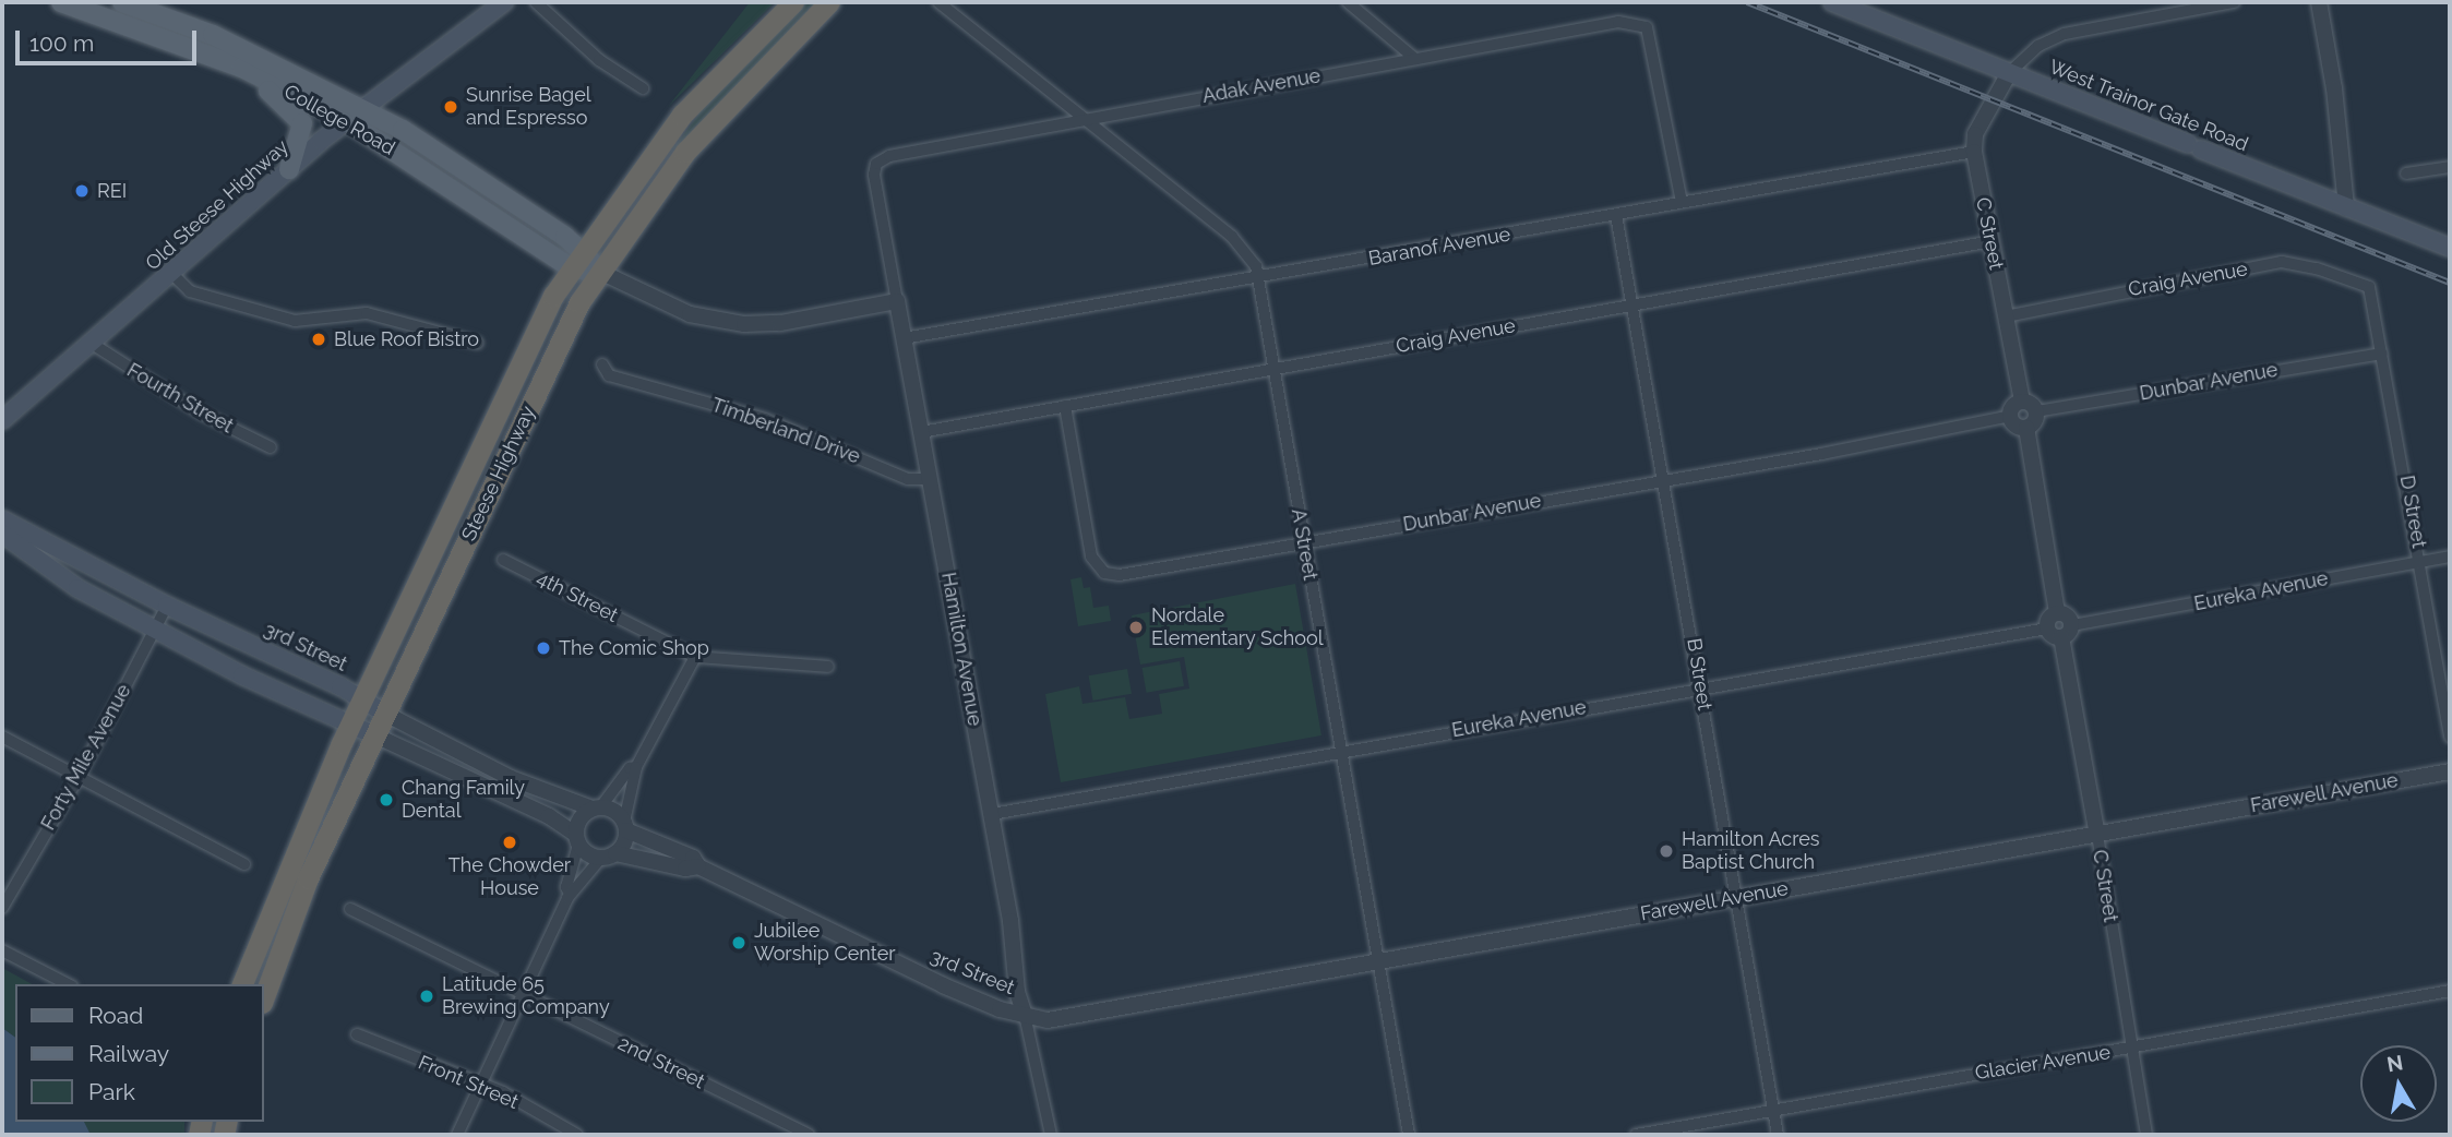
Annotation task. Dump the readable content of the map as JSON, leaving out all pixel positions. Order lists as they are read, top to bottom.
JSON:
{
  "streets": {
    "highway": ["Steese Highway"],
    "main road": [
      "West Trainor Gate Road",
      "College Road",
      "Old Steese Highway",
      "3rd Street"
    ],
    "street": [
      "Adak Avenue",
      "C Street",
      "Baranof Avenue",
      "Craig Avenue",
      "Dunbar Avenue",
      "Fourth Street",
      "Timberland Drive",
      "D Street",
      "A Street",
      "Eureka Avenue",
      "4th Street",
      "Hamilton Avenue",
      "B Street",
      "Forty Mile Avenue",
      "Farewell Avenue",
      "2nd Street",
      "Glacier Avenue",
      "Front Street"
    ]
  },
  "crossings": [
    ["Adak Avenue", "Baranof Avenue"],
    ["Adak Avenue", "A Street"],
    ["Adak Avenue", "Hamilton Avenue"],
    ["West Trainor Gate Road", "C Street"],
    ["College Road", "Old Steese Highway"],
    ["College Road", "Steese Highway"],
    ["College Road", "Hamilton Avenue"],
    ["Old Steese Highway", "Fourth Street"],
    ["C Street", "Baranof Avenue"],
    ["C Street", "Craig Avenue"],
    ["C Street", "Dunbar Avenue"],
    ["C Street", "Eureka Avenue"],
    ["C Street", "Farewell Avenue"],
    ["C Street", "Glacier Avenue"],
    ["Baranof Avenue", "A Street"],
    ["Baranof Avenue", "Hamilton Avenue"],
    ["Baranof Avenue", "B Street"],
    ["Craig Avenue", "Dunbar Avenue"],
    ["Craig Avenue", "D Street"],
    ["Craig Avenue", "A Street"],
    ["Craig Avenue", "Hamilton Avenue"],
    ["Craig Avenue", "B Street"],
    ["Dunbar Avenue", "D Street"],
    ["Dunbar Avenue", "A Street"],
    ["Dunbar Avenue", "B Street"],
    ["Timberland Drive", "Hamilton Avenue"],
    ["Steese Highway", "3rd Street"],
    ["D Street", "Eureka Avenue"],
    ["A Street", "Eureka Avenue"],
    ["A Street", "Farewell Avenue"],
    ["Eureka Avenue", "Hamilton Avenue"],
    ["Eureka Avenue", "B Street"],
    ["3rd Street", "Hamilton Avenue"],
    ["3rd Street", "Forty Mile Avenue"],
    ["3rd Street", "Farewell Avenue"],
    ["Hamilton Avenue", "Farewell Avenue"],
    ["B Street", "Farewell Avenue"],
    ["B Street", "Glacier Avenue"]
  ],
  "places": [
    "Sunrise Bagel and Espresso",
    "REI",
    "Blue Roof Bistro",
    "Nordale Elementary School",
    "The Comic Shop",
    "Chang Family Dental",
    "The Chowder House",
    "Hamilton Acres Baptist Church",
    "Jubilee Worship Center",
    "Latitude 65 Brewing Company"
  ],
  "legend": ["Road", "Railway", "Park"],
  "scale_bar": "100 m",
  "north": "top"
}
